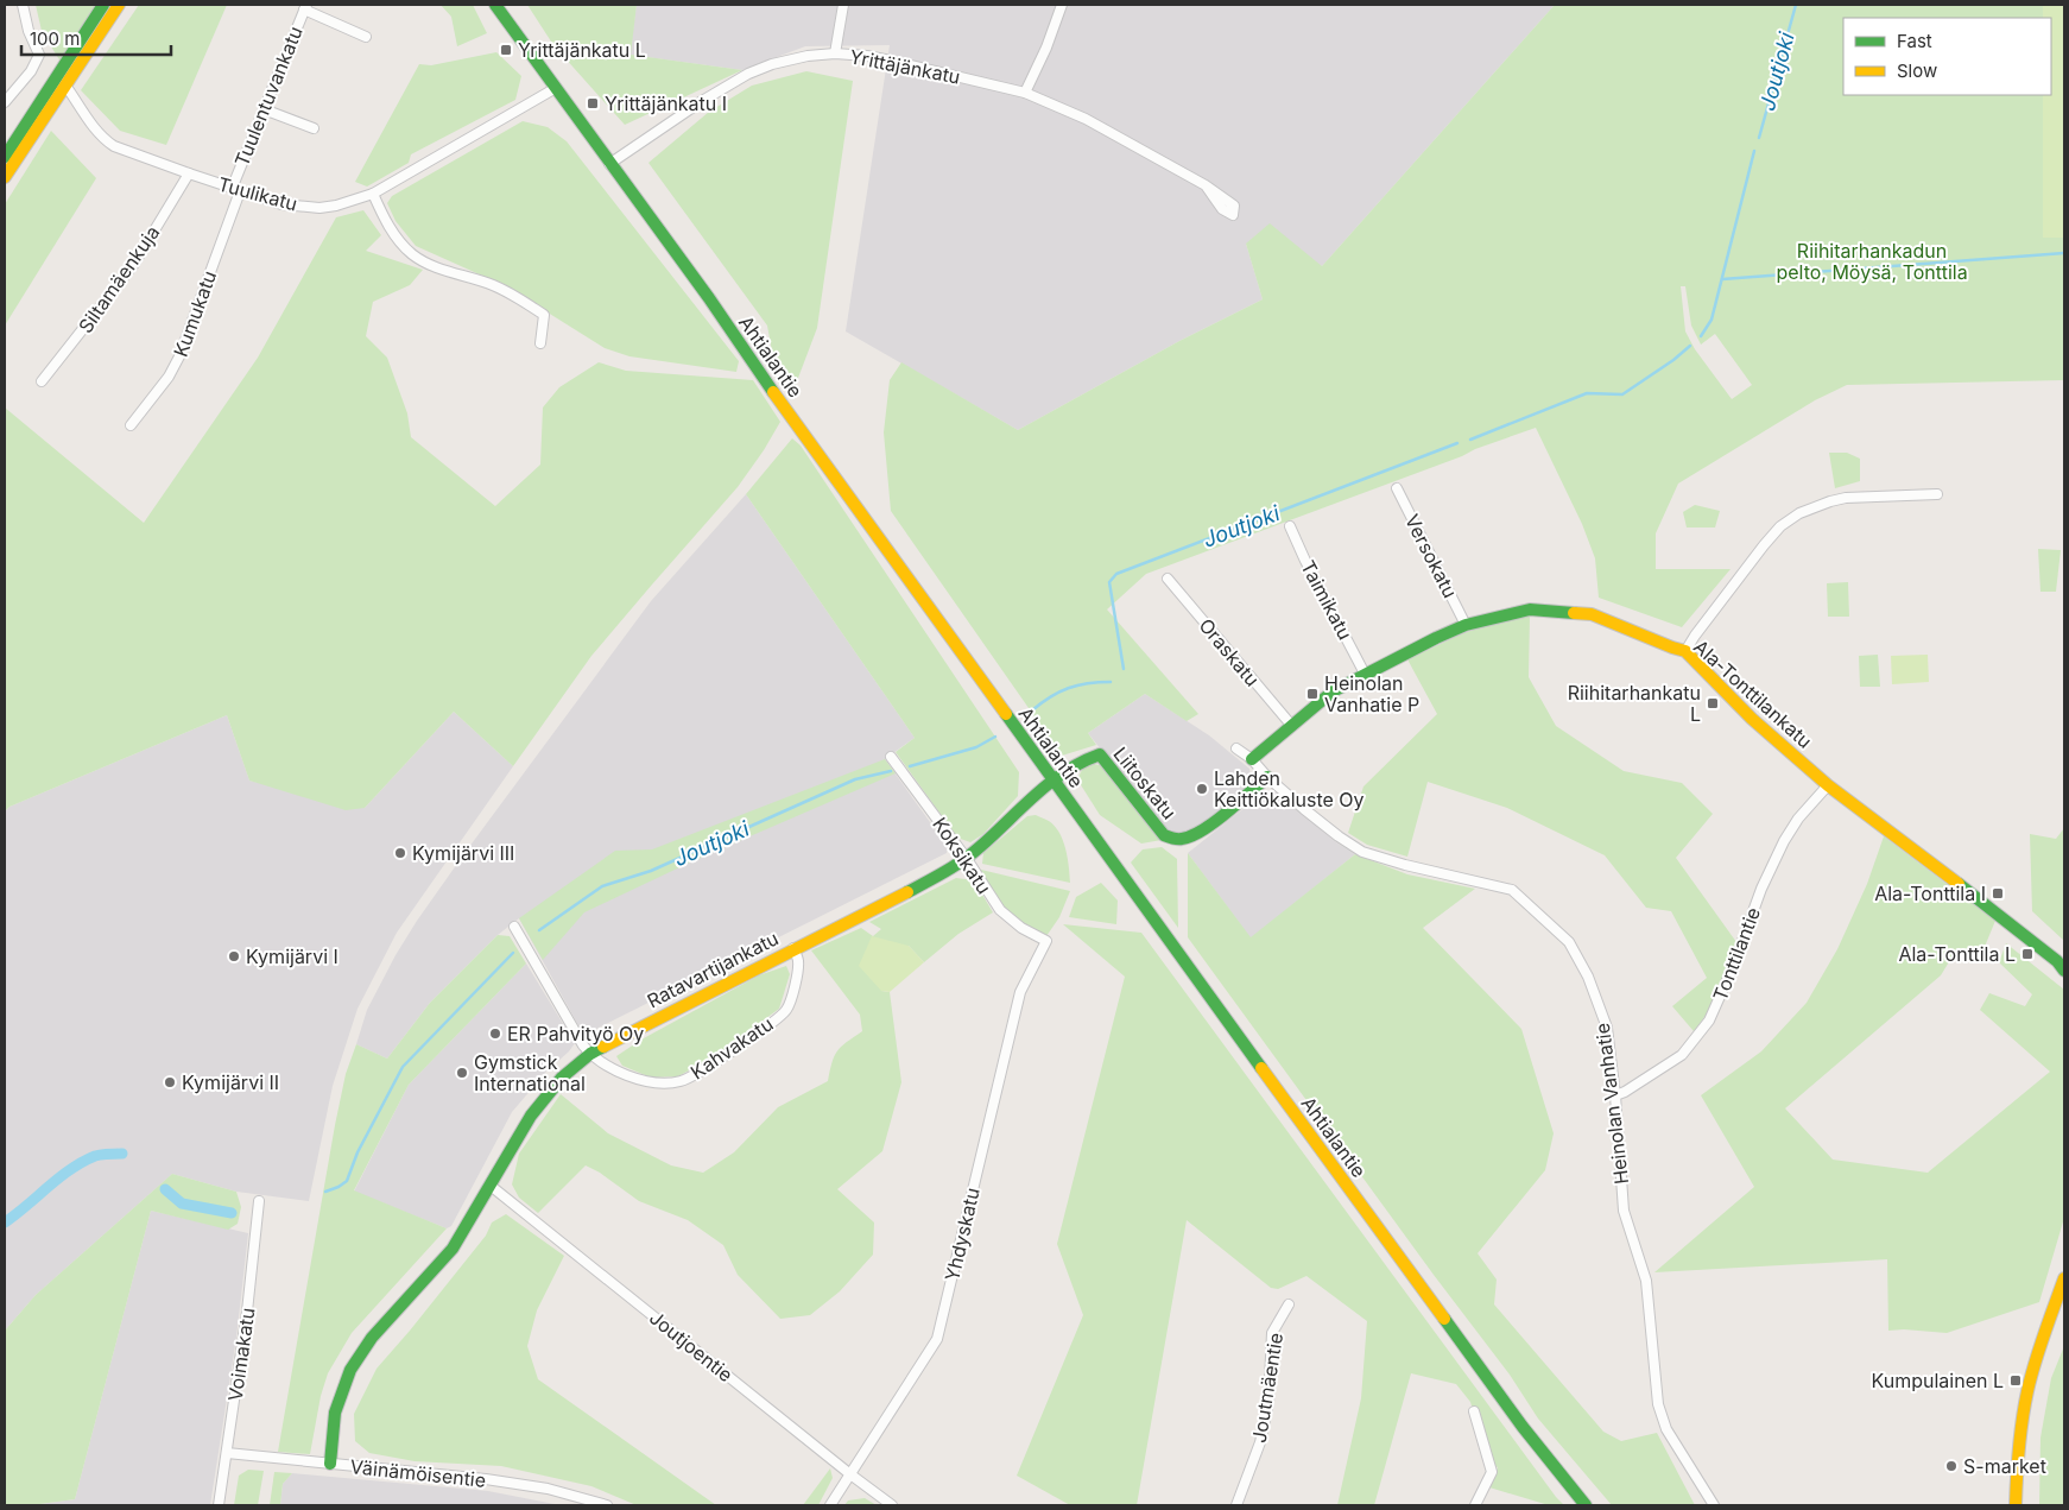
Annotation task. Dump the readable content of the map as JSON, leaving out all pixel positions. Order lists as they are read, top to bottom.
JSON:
{
  "streets": {
    "main road": [
      "Ahtialantie",
      "Ala-Tonttilankatu",
      "Liitoskatu",
      "Ratavartijankatu"
    ],
    "street": [
      "Yrittäjänkatu",
      "Tuulentuvankatu",
      "Tuulikatu",
      "Siltamäenkuja",
      "Kumukatu",
      "Versokatu",
      "Taimikatu",
      "Oraskatu",
      "Koksikatu",
      "Tonttilantie",
      "Kahvakatu",
      "Heinolan Vanhatie",
      "Yhdyskatu",
      "Joutjoentie",
      "Voimakatu",
      "Joutmäentie",
      "Väinämöisentie"
    ]
  },
  "crossings": [
    ["Yrittäjänkatu", "Ahtialantie"],
    ["Tuulentuvankatu", "Tuulikatu"],
    ["Tuulentuvankatu", "Kumukatu"],
    ["Tuulikatu", "Siltamäenkuja"],
    ["Tuulikatu", "Kumukatu"],
    ["Tuulikatu", "Ahtialantie"],
    ["Ahtialantie", "Liitoskatu"],
    ["Ahtialantie", "Ratavartijankatu"],
    ["Versokatu", "Ala-Tonttilankatu"],
    ["Taimikatu", "Ala-Tonttilankatu"],
    ["Oraskatu", "Ala-Tonttilankatu"],
    ["Ala-Tonttilankatu", "Tonttilantie"],
    ["Ala-Tonttilankatu", "Heinolan Vanhatie"],
    ["Liitoskatu", "Ratavartijankatu"],
    ["Liitoskatu", "Heinolan Vanhatie"],
    ["Koksikatu", "Ratavartijankatu"],
    ["Koksikatu", "Yhdyskatu"],
    ["Tonttilantie", "Heinolan Vanhatie"],
    ["Ratavartijankatu", "Kahvakatu"],
    ["Ratavartijankatu", "Joutjoentie"],
    ["Ratavartijankatu", "Väinämöisentie"],
    ["Yhdyskatu", "Joutjoentie"],
    ["Voimakatu", "Väinämöisentie"]
  ],
  "water": ["Joutjoki"],
  "parks": ["Riihitarhankadun pelto, Möysä, Tonttila"],
  "places": {
    "transit": [
      "Yrittäjänkatu L",
      "Yrittäjänkatu I",
      "Heinolan Vanhatie P",
      "Riihitarhankatu L",
      "Ala-Tonttila I",
      "Ala-Tonttila L",
      "Kumpulainen L"
    ],
    "other": [
      "Lahden Keittiökaluste Oy",
      "Kymijärvi III",
      "Kymijärvi I",
      "ER Pahvityö Oy",
      "Gymstick International",
      "Kymijärvi II",
      "S-market"
    ]
  },
  "legend": ["Fast", "Slow"],
  "scale_bar": "100 m"
}
